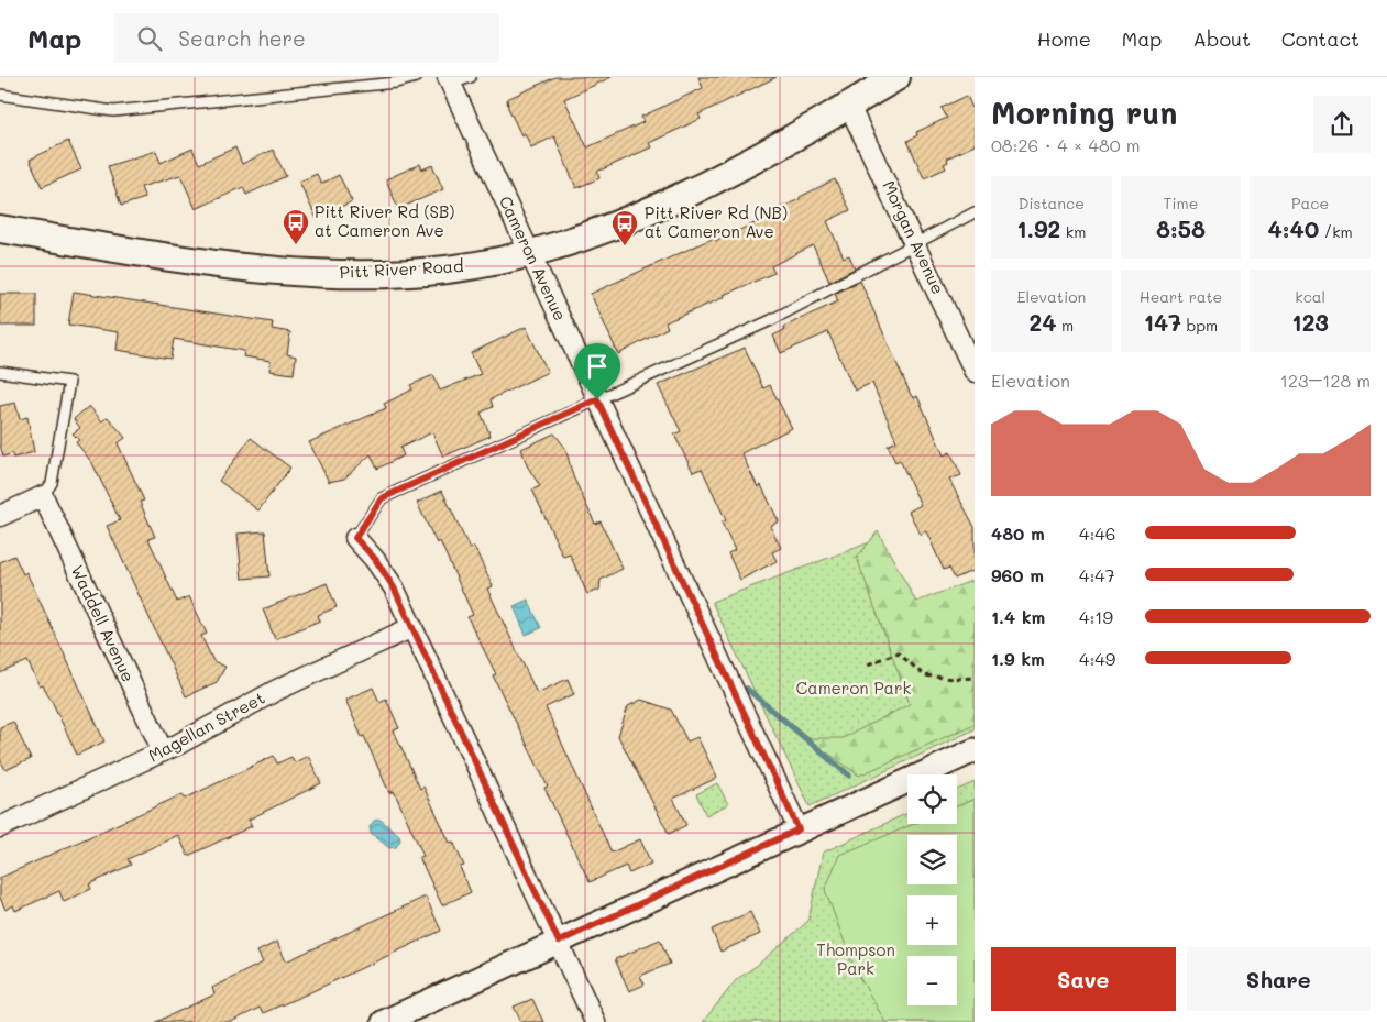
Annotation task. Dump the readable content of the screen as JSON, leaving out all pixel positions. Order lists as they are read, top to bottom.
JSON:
{
  "streets": {
    "main road": ["Pitt River Road"],
    "street": [
      "Morgan Avenue",
      "Cameron Avenue",
      "Waddell Avenue",
      "Magellan Street"
    ]
  },
  "crossings": [
    ["Morgan Avenue", "Pitt River Road"],
    ["Cameron Avenue", "Pitt River Road"],
    ["Waddell Avenue", "Magellan Street"]
  ],
  "parks": ["Cameron Park", "Thompson Park"],
  "places": {
    "bus stop": ["Pitt River Rd (SB) at Cameron Ave", "Pitt River Rd (NB) at Cameron Ave"]
  },
  "page": {
    "header": "Map",
    "search": "Search here",
    "nav": [
      "Home",
      "Map",
      "About",
      "Contact"
    ],
    "heading": ["Morning run", "08:26 · 4 × 480 m"],
    "stats": [
      ["Distance", "1.92 km"],
      ["Time", "8:58"],
      ["Pace", "4:40 /km"],
      ["Elevation", "24 m"],
      ["Heart rate", "147 bpm"],
      ["kcal", "123"]
    ],
    "chart": ["Elevation", "123–128 m"],
    "list": [
      {
        "name": "480 m",
        "note": "4:46"
      },
      {
        "name": "960 m",
        "note": "4:47"
      },
      {
        "name": "1.4 km",
        "note": "4:19"
      },
      {
        "name": "1.9 km",
        "note": "4:49"
      }
    ],
    "map_buttons": ["+", "−"],
    "buttons": ["Save", "Share"]
  }
}
